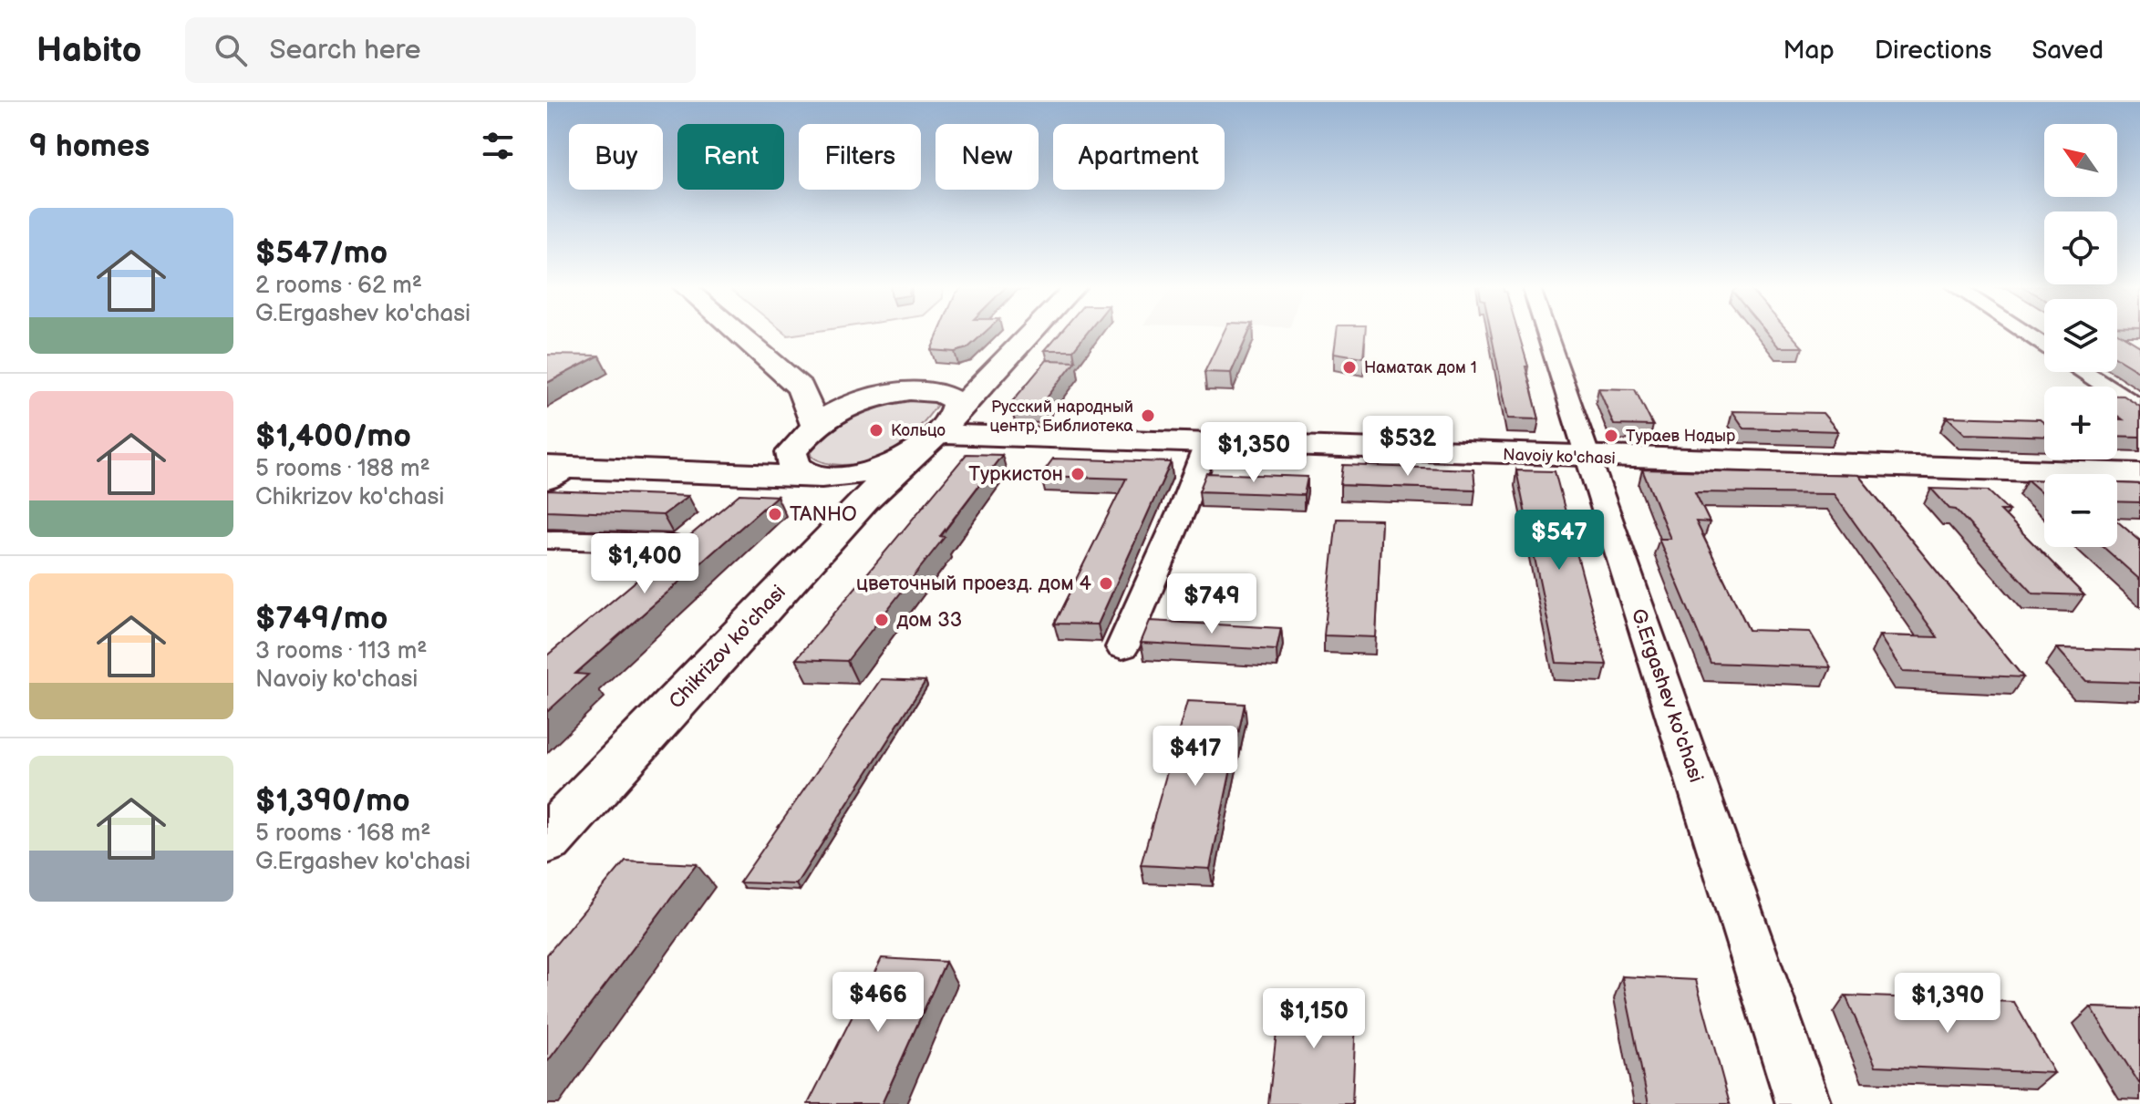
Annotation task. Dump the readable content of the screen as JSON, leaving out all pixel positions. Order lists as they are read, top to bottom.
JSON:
{
  "streets": {
    "main road": ["Navoiy ko'chasi", "Chikrizov ko'chasi"],
    "street": ["G.Ergashev ko'chasi"]
  },
  "crossings": [
    ["Navoiy ko'chasi", "Chikrizov ko'chasi"],
    ["Navoiy ko'chasi", "G.Ergashev ko'chasi"]
  ],
  "places": [
    "Наматак дом 1",
    "Русский народный центр, Библиотека",
    "Кольцо",
    "Тураев Нодыр",
    "Туркистон",
    "TANHO",
    "цветочный проезд. дом 4",
    "дом 33"
  ],
  "north": "top left",
  "page": {
    "header": "Habito",
    "search": "Search here",
    "nav": ["Map", "Directions", "Saved"],
    "heading": "9 homes",
    "map_buttons": ["+", "−"],
    "chip": [
      "Buy",
      "Rent",
      "Filters",
      "New",
      "Apartment"
    ],
    "list": [
      {
        "name": "$547/mo",
        "note": "2 rooms · 62 m² · G.Ergashev ko'chasi"
      },
      {
        "name": "$1,400/mo",
        "note": "5 rooms · 188 m² · Chikrizov ko'chasi"
      },
      {
        "name": "$749/mo",
        "note": "3 rooms · 113 m² · Navoiy ko'chasi"
      },
      {
        "name": "$1,390/mo",
        "note": "5 rooms · 168 m² · G.Ergashev ko'chasi"
      }
    ],
    "price": [
      "$532",
      "$1,350",
      "$547",
      "$1,400",
      "$749",
      "$417",
      "$466",
      "$1,390",
      "$1,150"
    ]
  }
}
